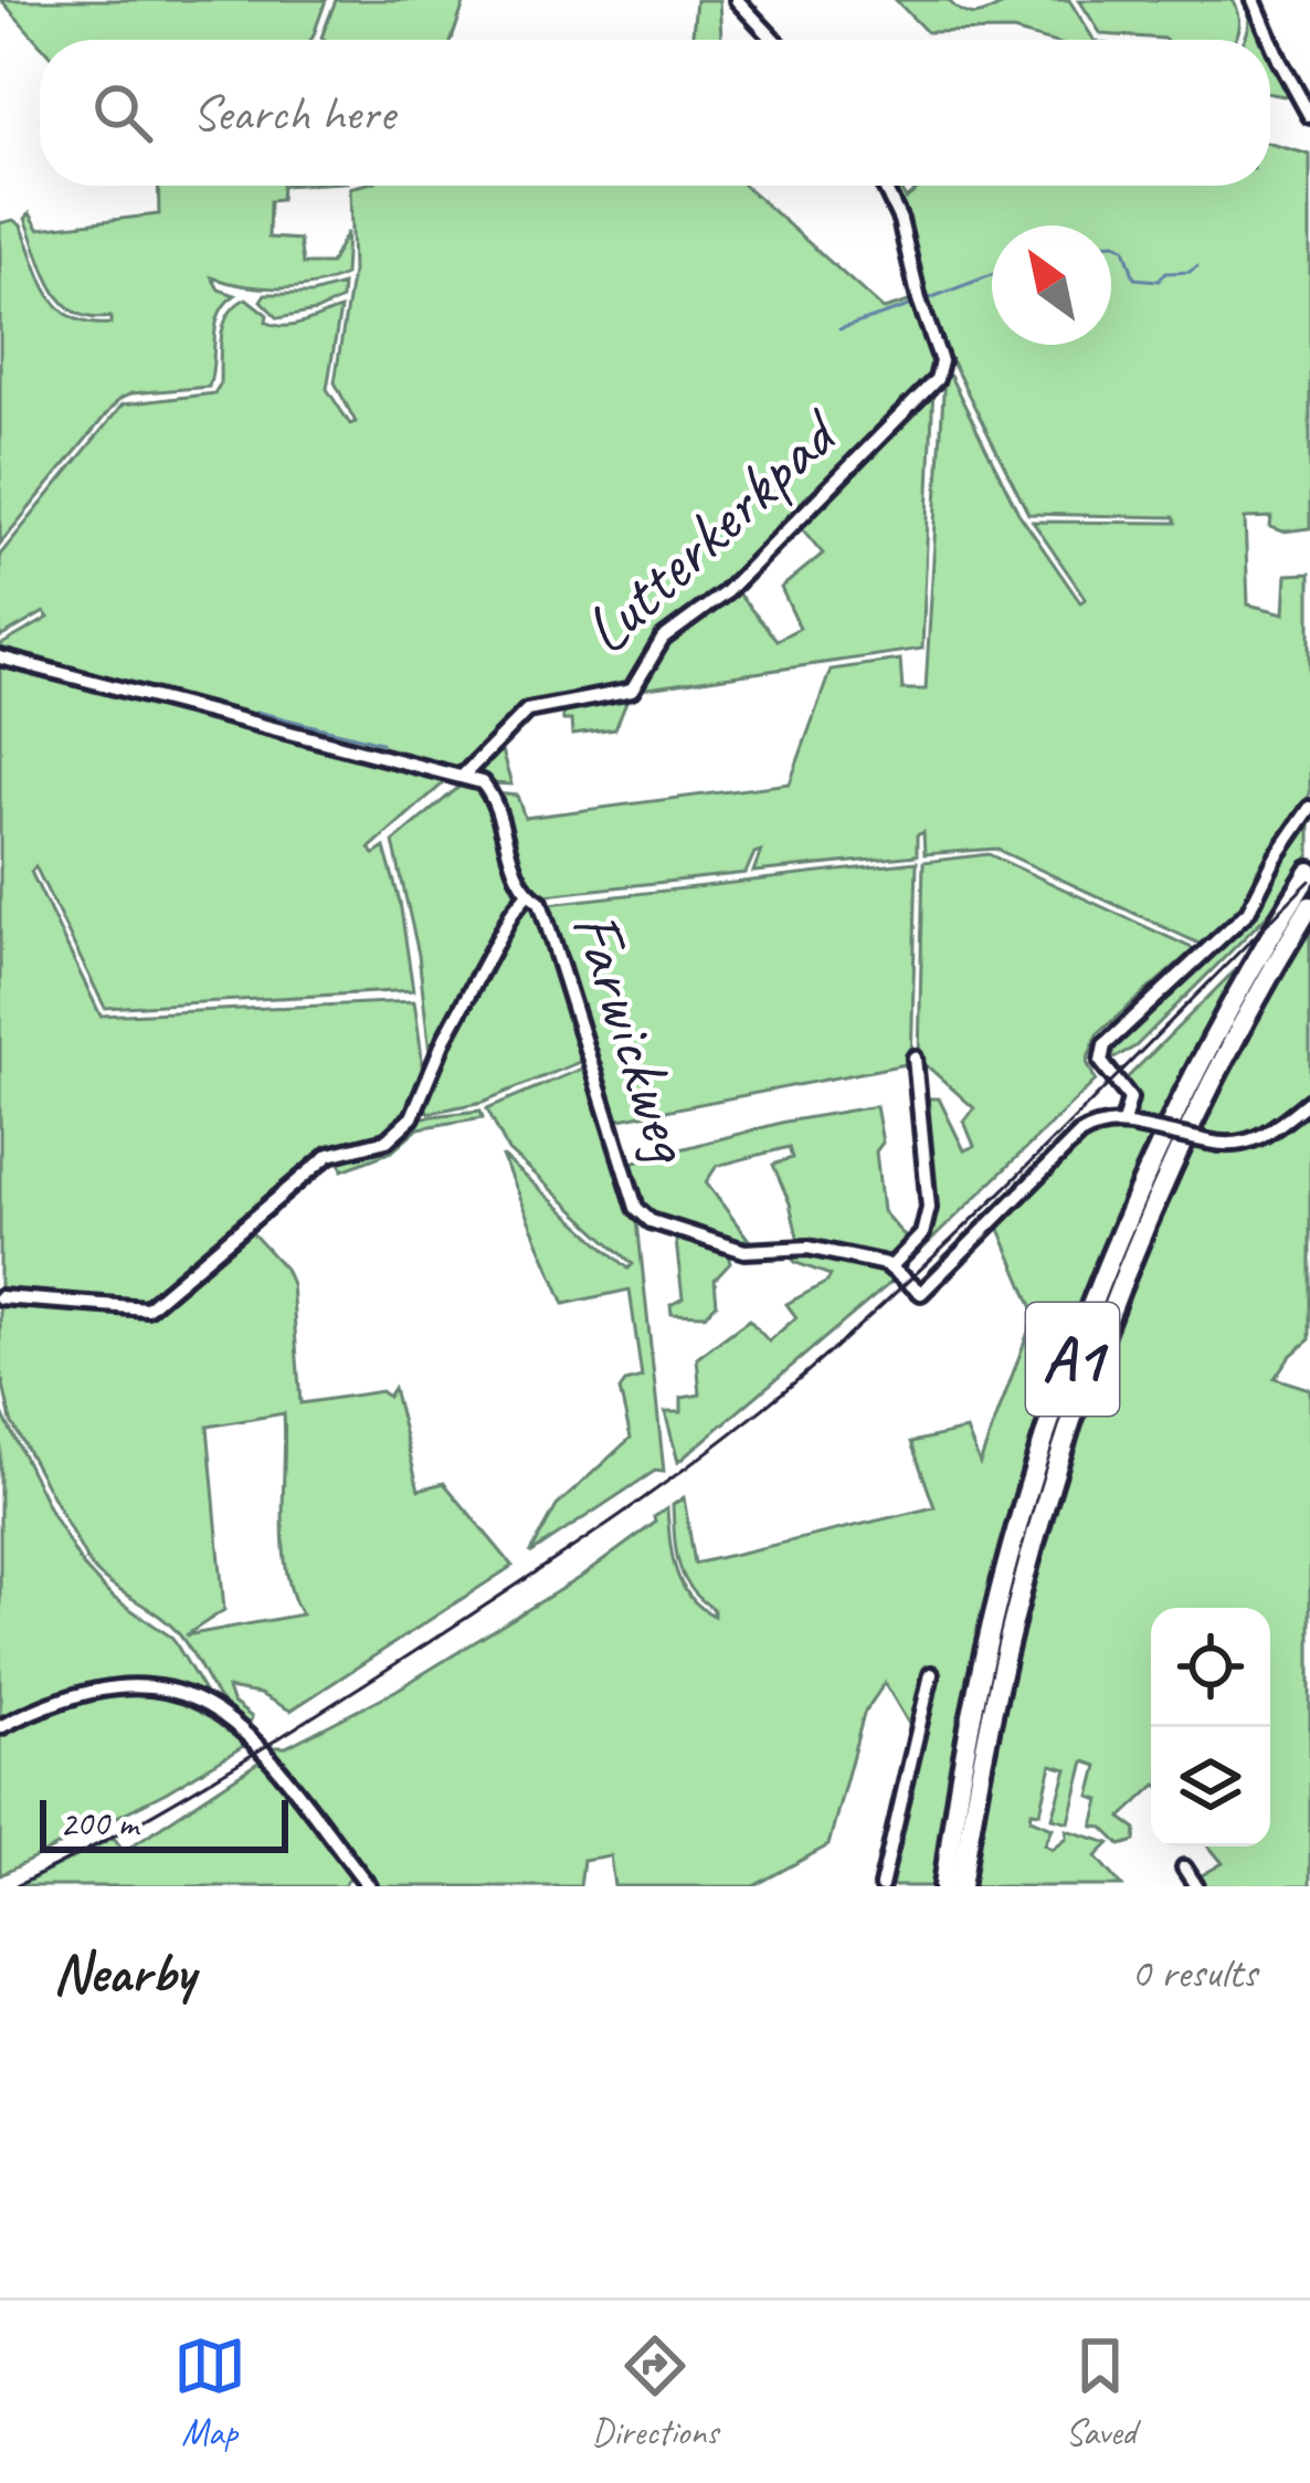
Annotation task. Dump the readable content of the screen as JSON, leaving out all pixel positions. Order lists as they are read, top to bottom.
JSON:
{
  "streets": {
    "highway": ["A1"],
    "street": ["Lutterkerkpad", "Farwickweg"]
  },
  "crossings": [
    ["Lutterkerkpad", "Farwickweg"]
  ],
  "scale_bar": "200 m",
  "north": "top left",
  "page": {
    "search": "Search here",
    "scale": "200 m",
    "heading": ["Nearby", "0 results"],
    "nav": ["Map", "Directions", "Saved"]
  }
}
